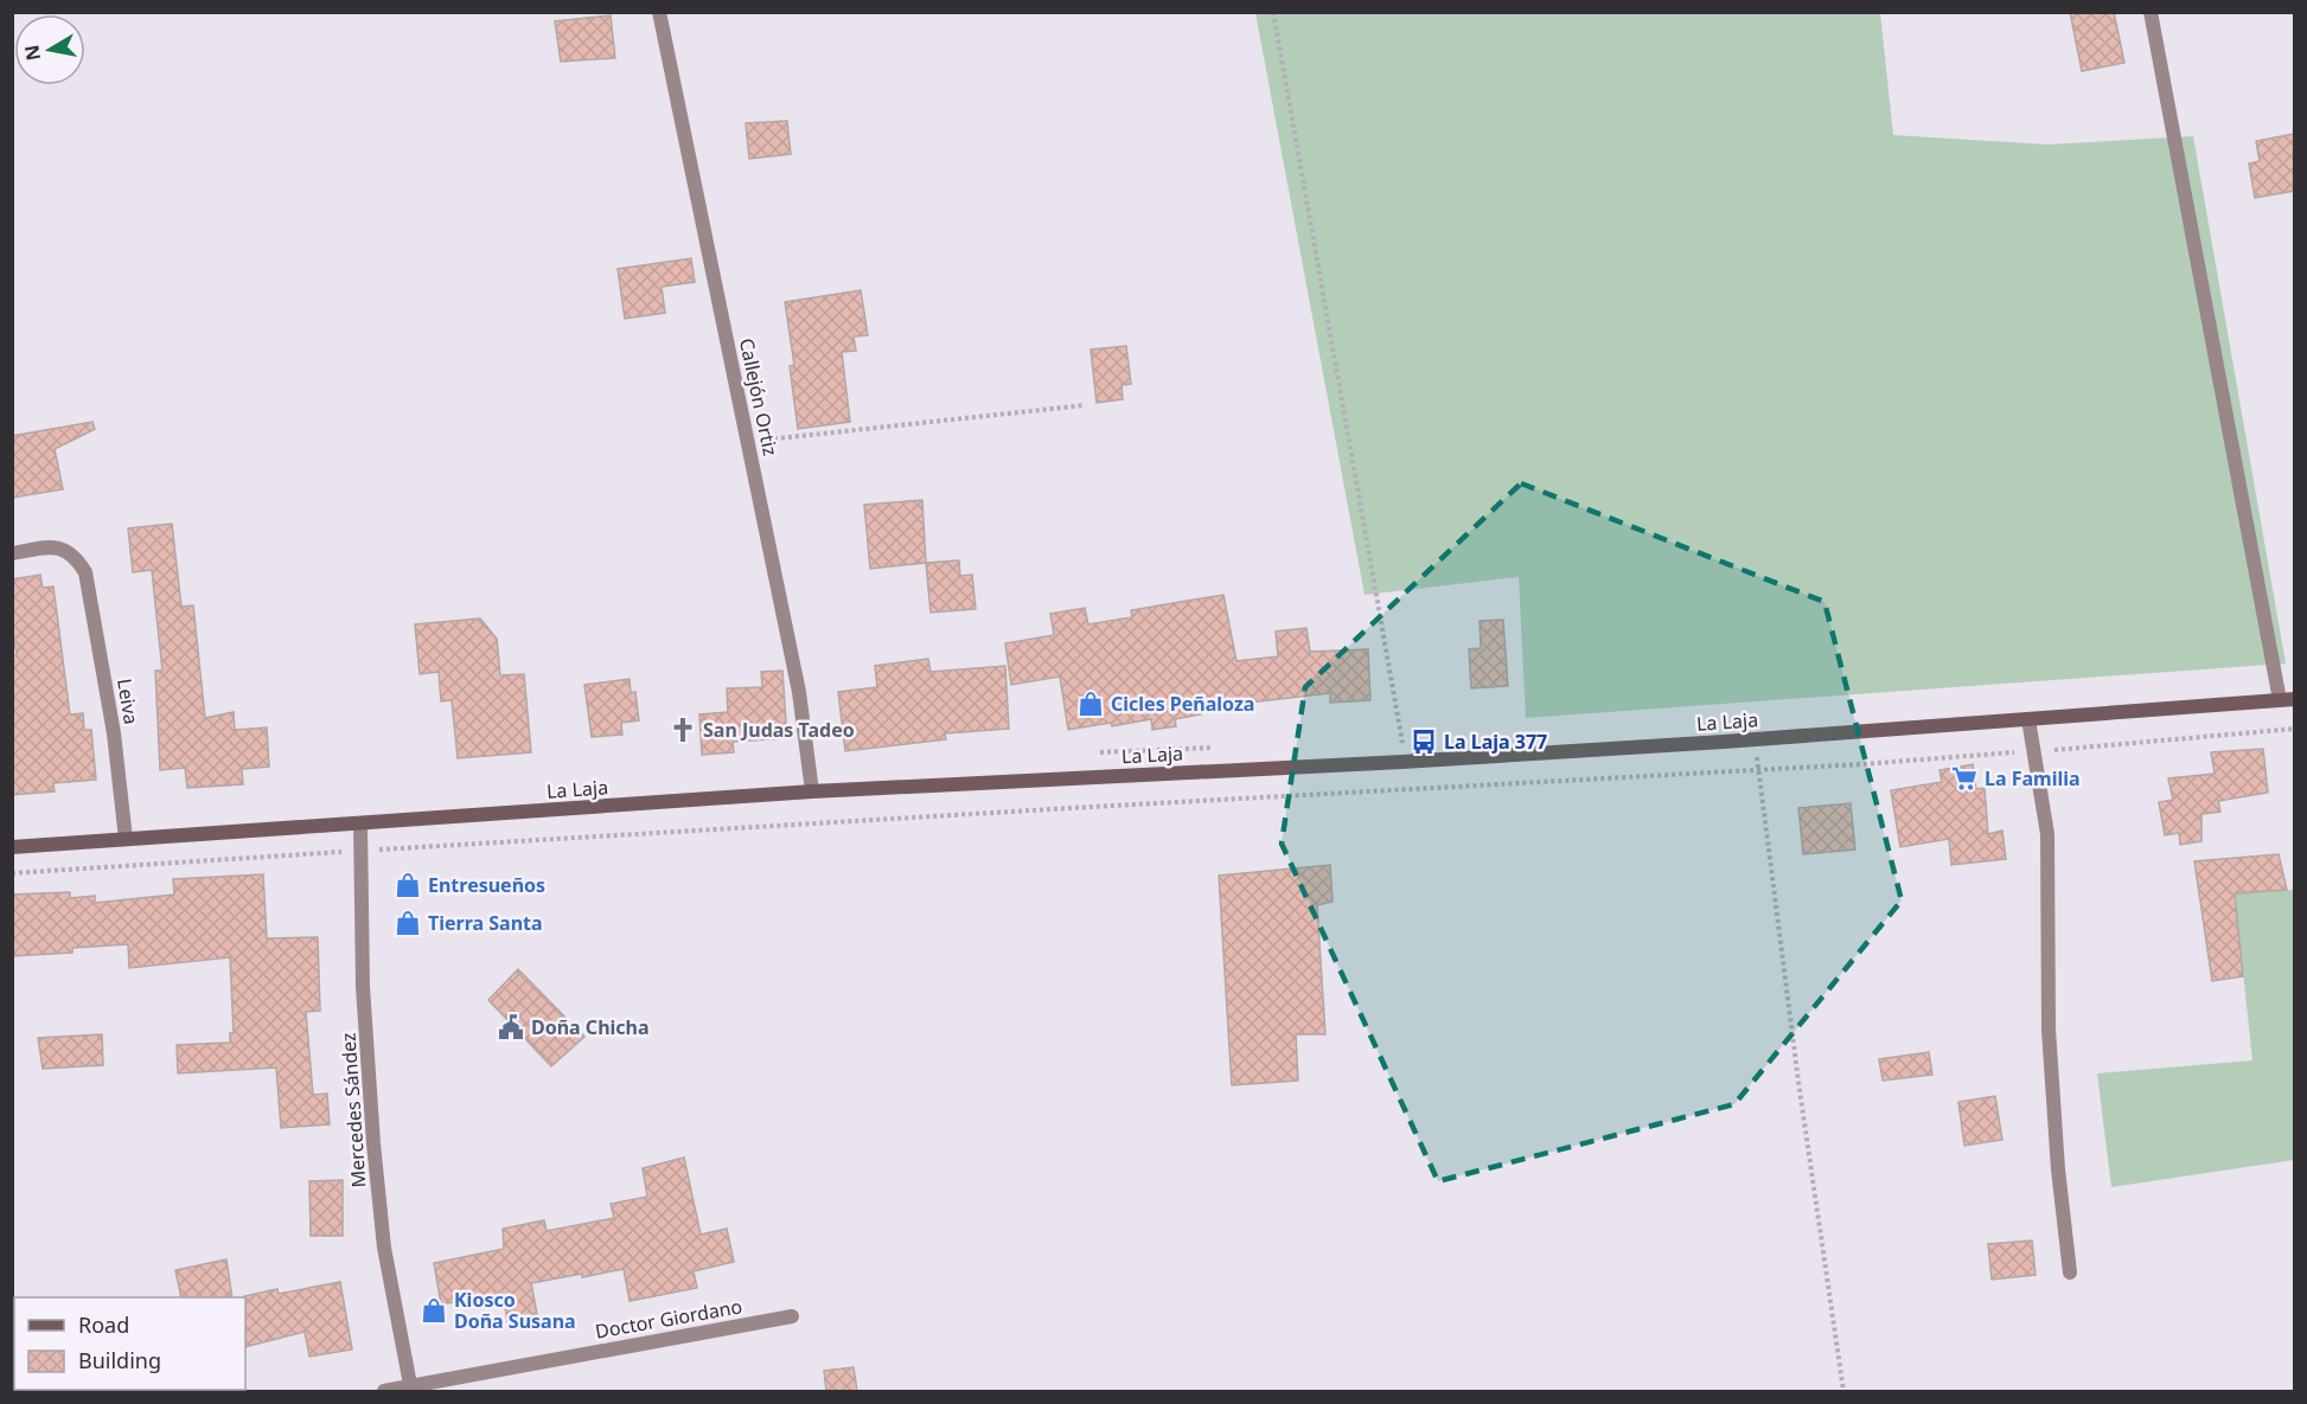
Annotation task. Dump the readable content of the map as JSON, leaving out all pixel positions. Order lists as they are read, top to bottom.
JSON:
{
  "streets": {
    "main road": ["La Laja"],
    "street": [
      "Callejón Ortiz",
      "Leiva",
      "Mercedes Sández",
      "Doctor Giordano"
    ]
  },
  "crossings": [
    ["Callejón Ortiz", "La Laja"],
    ["Leiva", "La Laja"],
    ["La Laja", "Mercedes Sández"],
    ["Mercedes Sández", "Doctor Giordano"]
  ],
  "places": {
    "shop": [
      "Cicles Peñaloza",
      "Entresueños",
      "Tierra Santa",
      "Kiosco Doña Susana"
    ],
    "church": ["San Judas Tadeo"],
    "bus stop": ["La Laja 377"],
    "supermarket": ["La Familia"],
    "public building": ["Doña Chicha"]
  },
  "legend": ["Road", "Building"],
  "north": "left"
}
